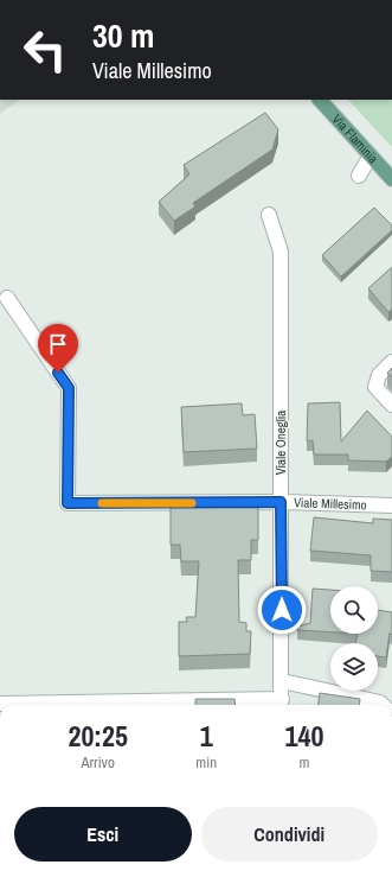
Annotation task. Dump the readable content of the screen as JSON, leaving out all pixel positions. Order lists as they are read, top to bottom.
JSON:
{
  "streets": {
    "main road": ["Via Flaminia"],
    "street": ["Viale Oneglia", "Viale Millesimo"]
  },
  "crossings": [
    ["Viale Oneglia", "Viale Millesimo"]
  ],
  "page": {
    "turn": ["30 m", "Viale Millesimo"],
    "eta": [
      "20:25",
      "Arrivo",
      "1",
      "min",
      "140",
      "m"
    ],
    "buttons": ["Esci", "Condividi"]
  }
}
